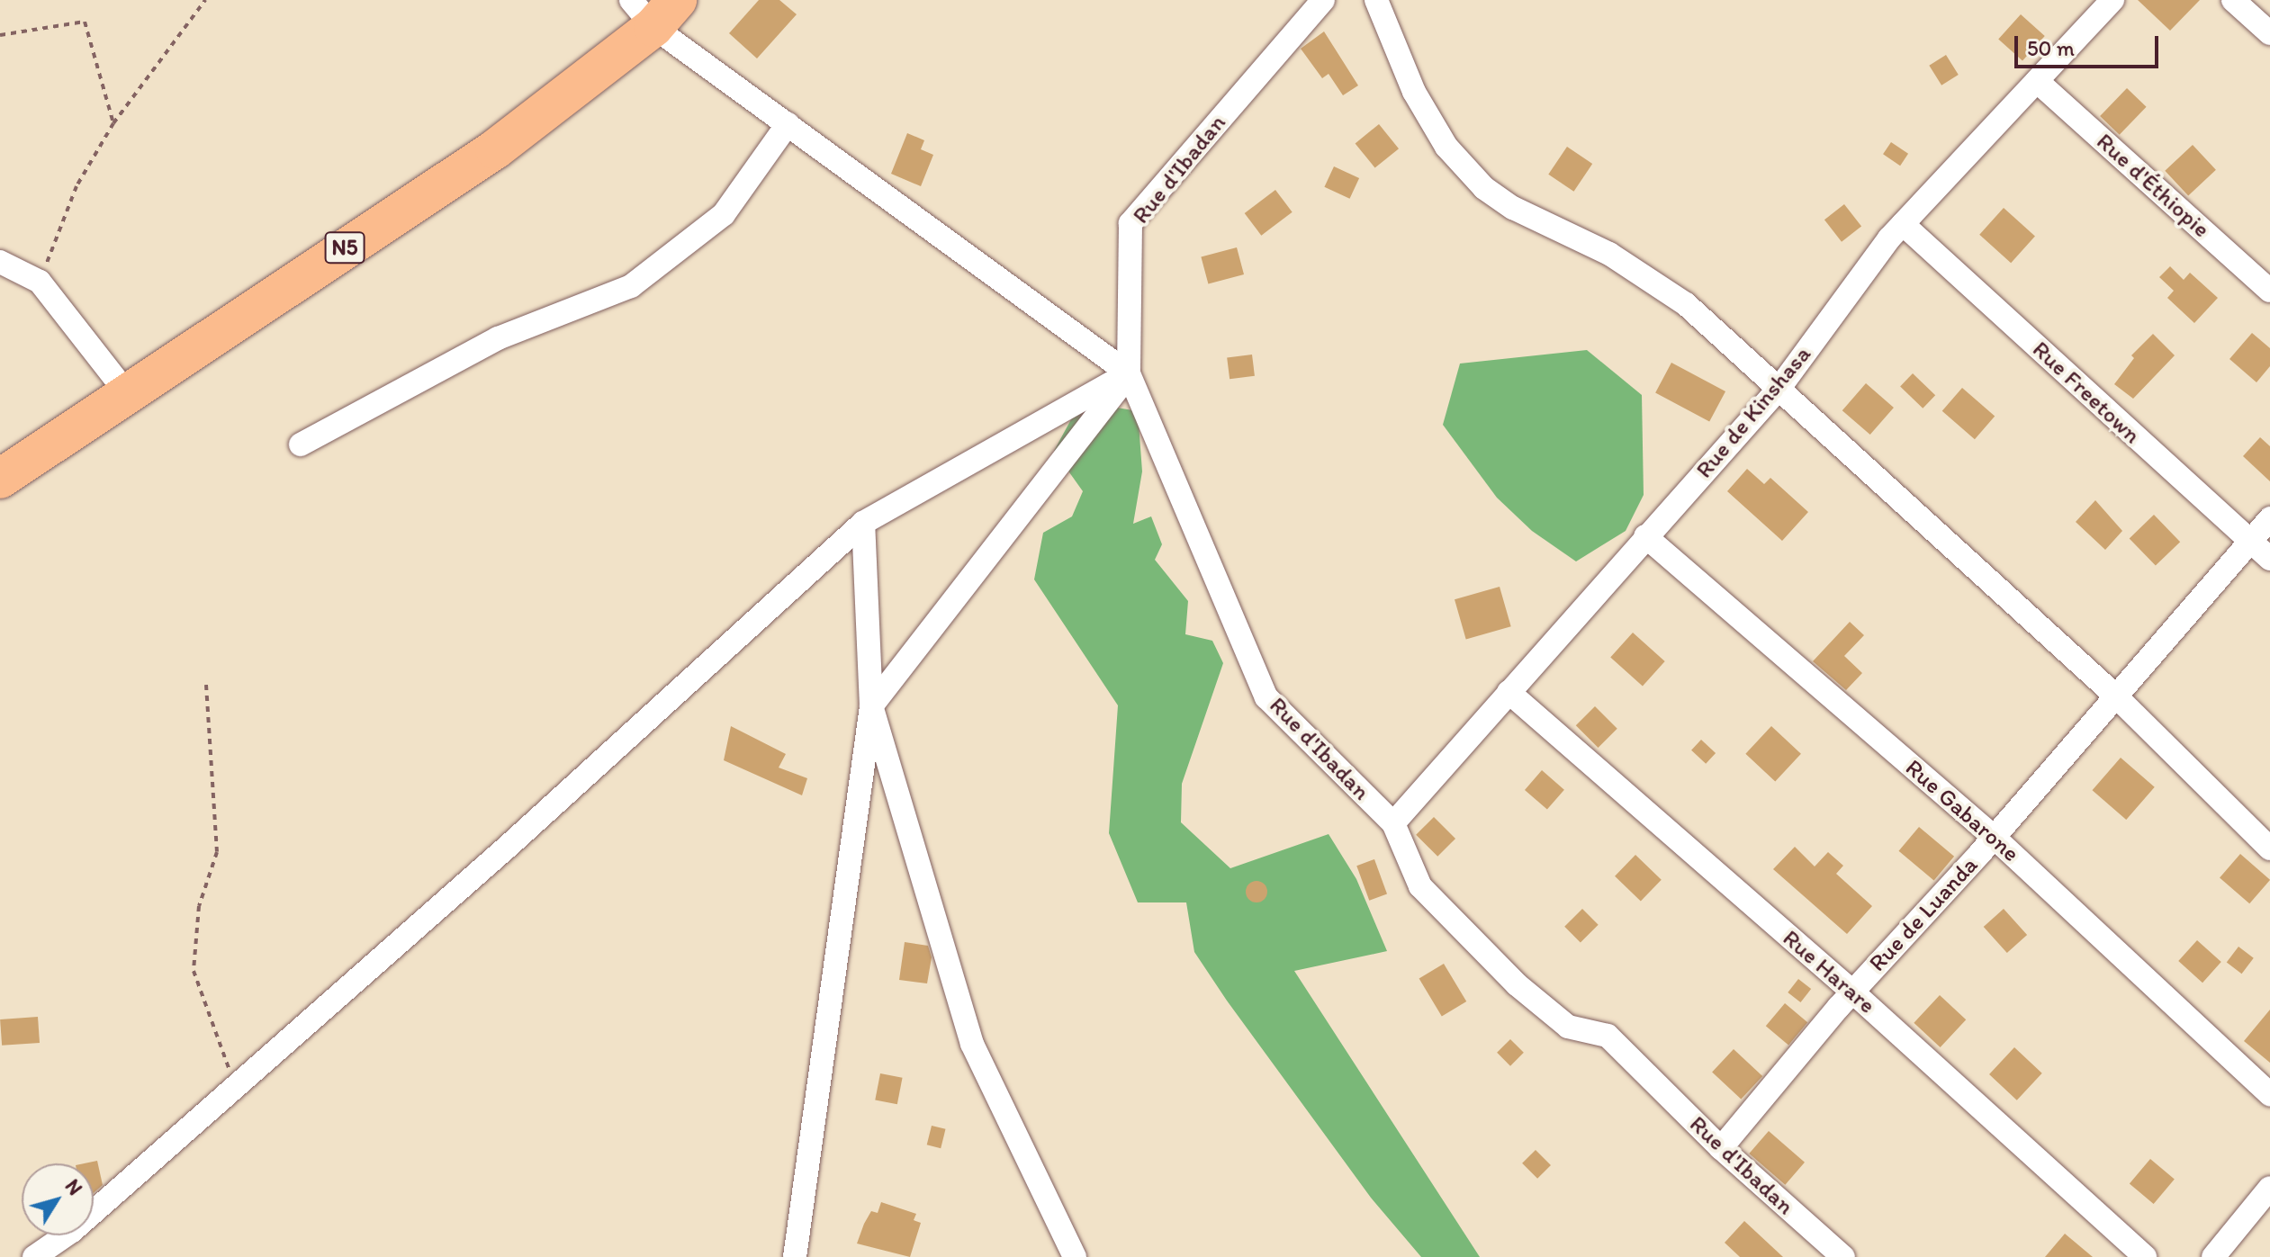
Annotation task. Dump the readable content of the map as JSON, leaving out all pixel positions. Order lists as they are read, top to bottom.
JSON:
{
  "streets": {
    "highway": ["N5"],
    "street": [
      "Rue d'Ibadan",
      "Rue d'Éthiopie",
      "Rue Freetown",
      "Rue de Kinshasa",
      "Rue Gabarone",
      "Rue de Luanda",
      "Rue Harare"
    ]
  },
  "crossings": [
    ["Rue d'Ibadan", "Rue de Kinshasa"],
    ["Rue d'Ibadan", "Rue de Luanda"],
    ["Rue d'Éthiopie", "Rue de Kinshasa"],
    ["Rue Freetown", "Rue de Kinshasa"],
    ["Rue Freetown", "Rue de Luanda"],
    ["Rue de Kinshasa", "Rue Gabarone"],
    ["Rue de Kinshasa", "Rue Harare"],
    ["Rue Gabarone", "Rue de Luanda"],
    ["Rue de Luanda", "Rue Harare"]
  ],
  "scale_bar": "50 m",
  "north": "top right"
}
